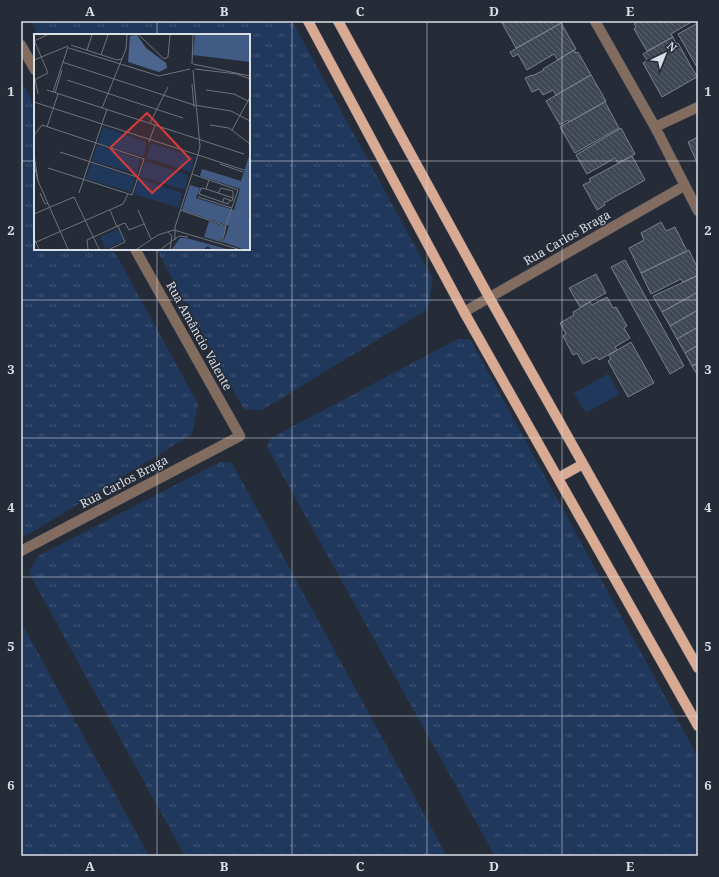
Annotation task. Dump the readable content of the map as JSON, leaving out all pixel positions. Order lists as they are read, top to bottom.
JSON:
{
  "streets": {
    "street": ["Rua Carlos Braga", "Rua Amâncio Valente"]
  },
  "crossings": [
    ["Rua Carlos Braga", "Rua Amâncio Valente"]
  ],
  "north": "top right",
  "grid": {
    "columns": [
      "A",
      "B",
      "C",
      "D",
      "E"
    ],
    "rows": [
      "1",
      "2",
      "3",
      "4",
      "5",
      "6"
    ]
  }
}
